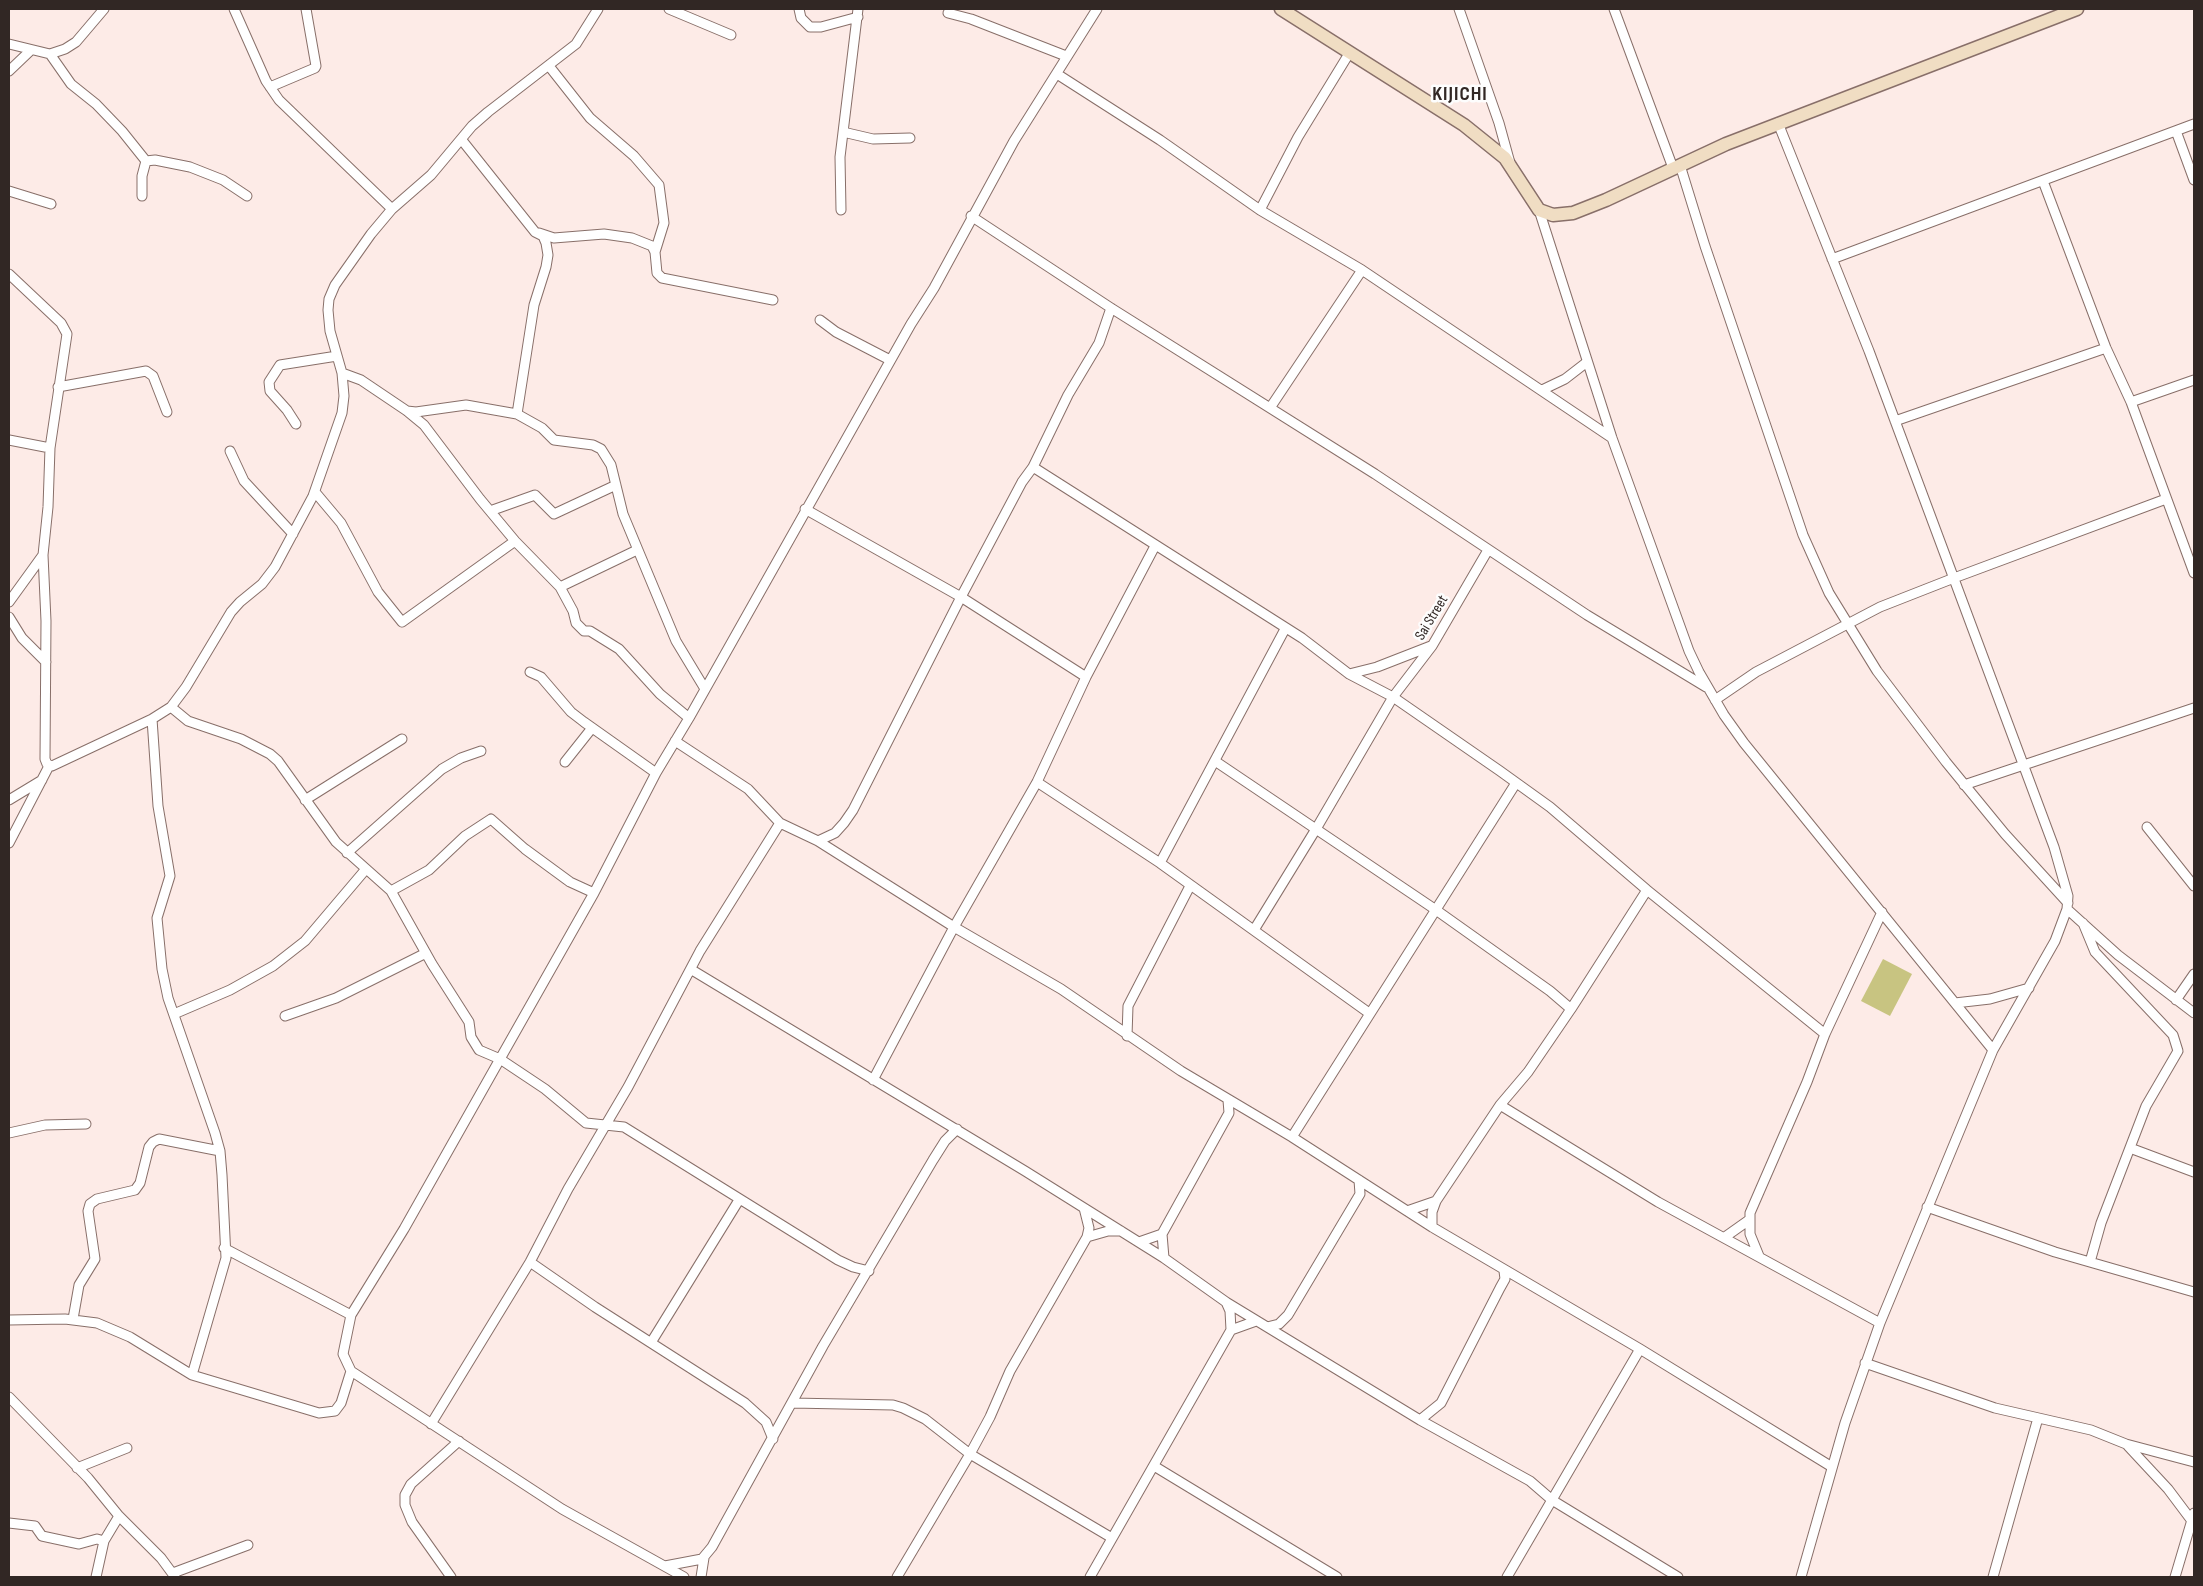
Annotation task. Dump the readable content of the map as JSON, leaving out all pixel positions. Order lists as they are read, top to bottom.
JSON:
{
  "streets": {
    "street": ["Sai Street"]
  },
  "districts": ["KIJICHI"]
}
